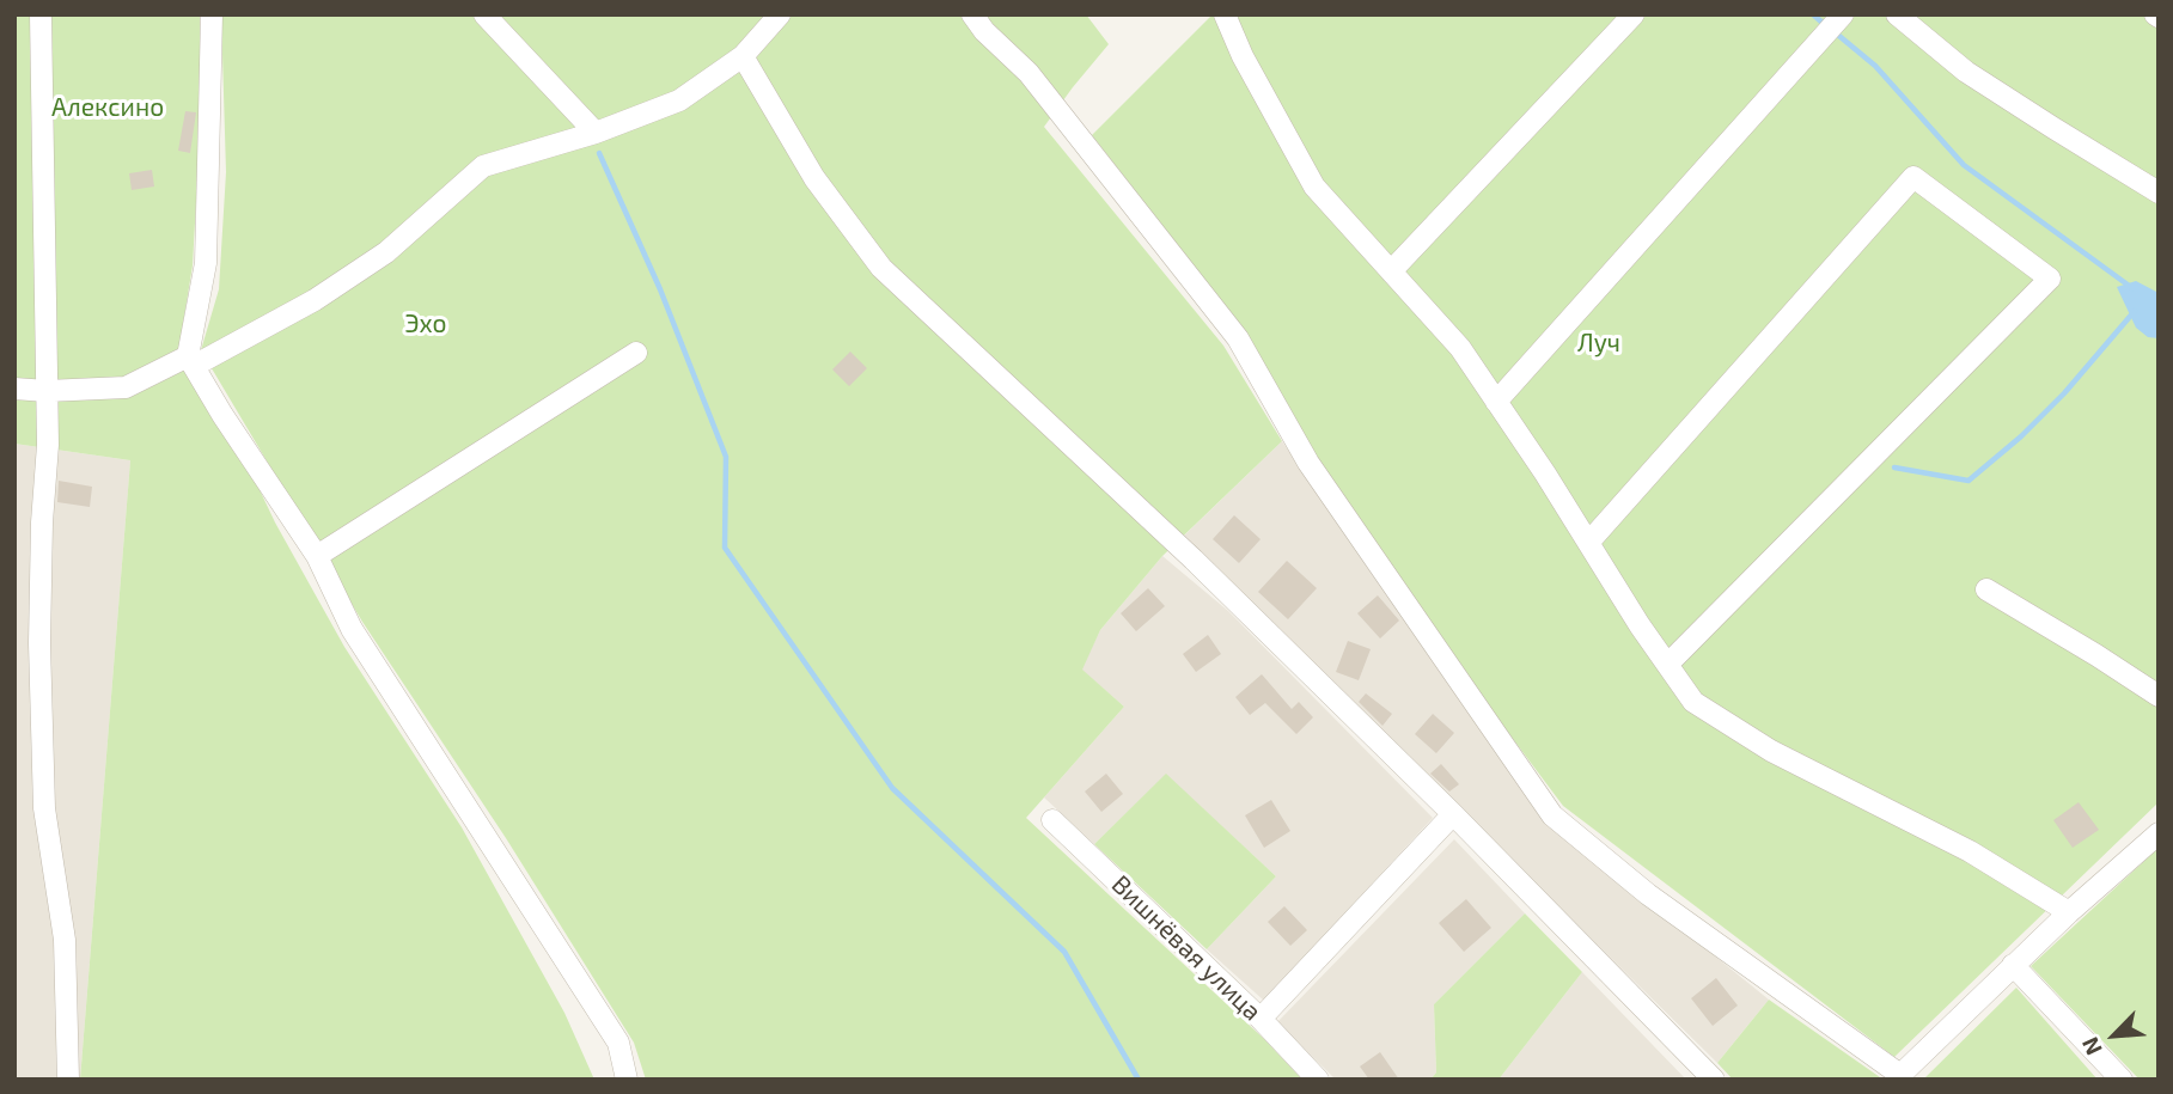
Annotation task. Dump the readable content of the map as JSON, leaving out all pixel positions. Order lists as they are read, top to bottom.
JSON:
{
  "streets": {
    "street": ["Вишнёвая улица"]
  },
  "parks": ["Алексино", "Эхо", "Луч"],
  "north": "bottom left"
}
